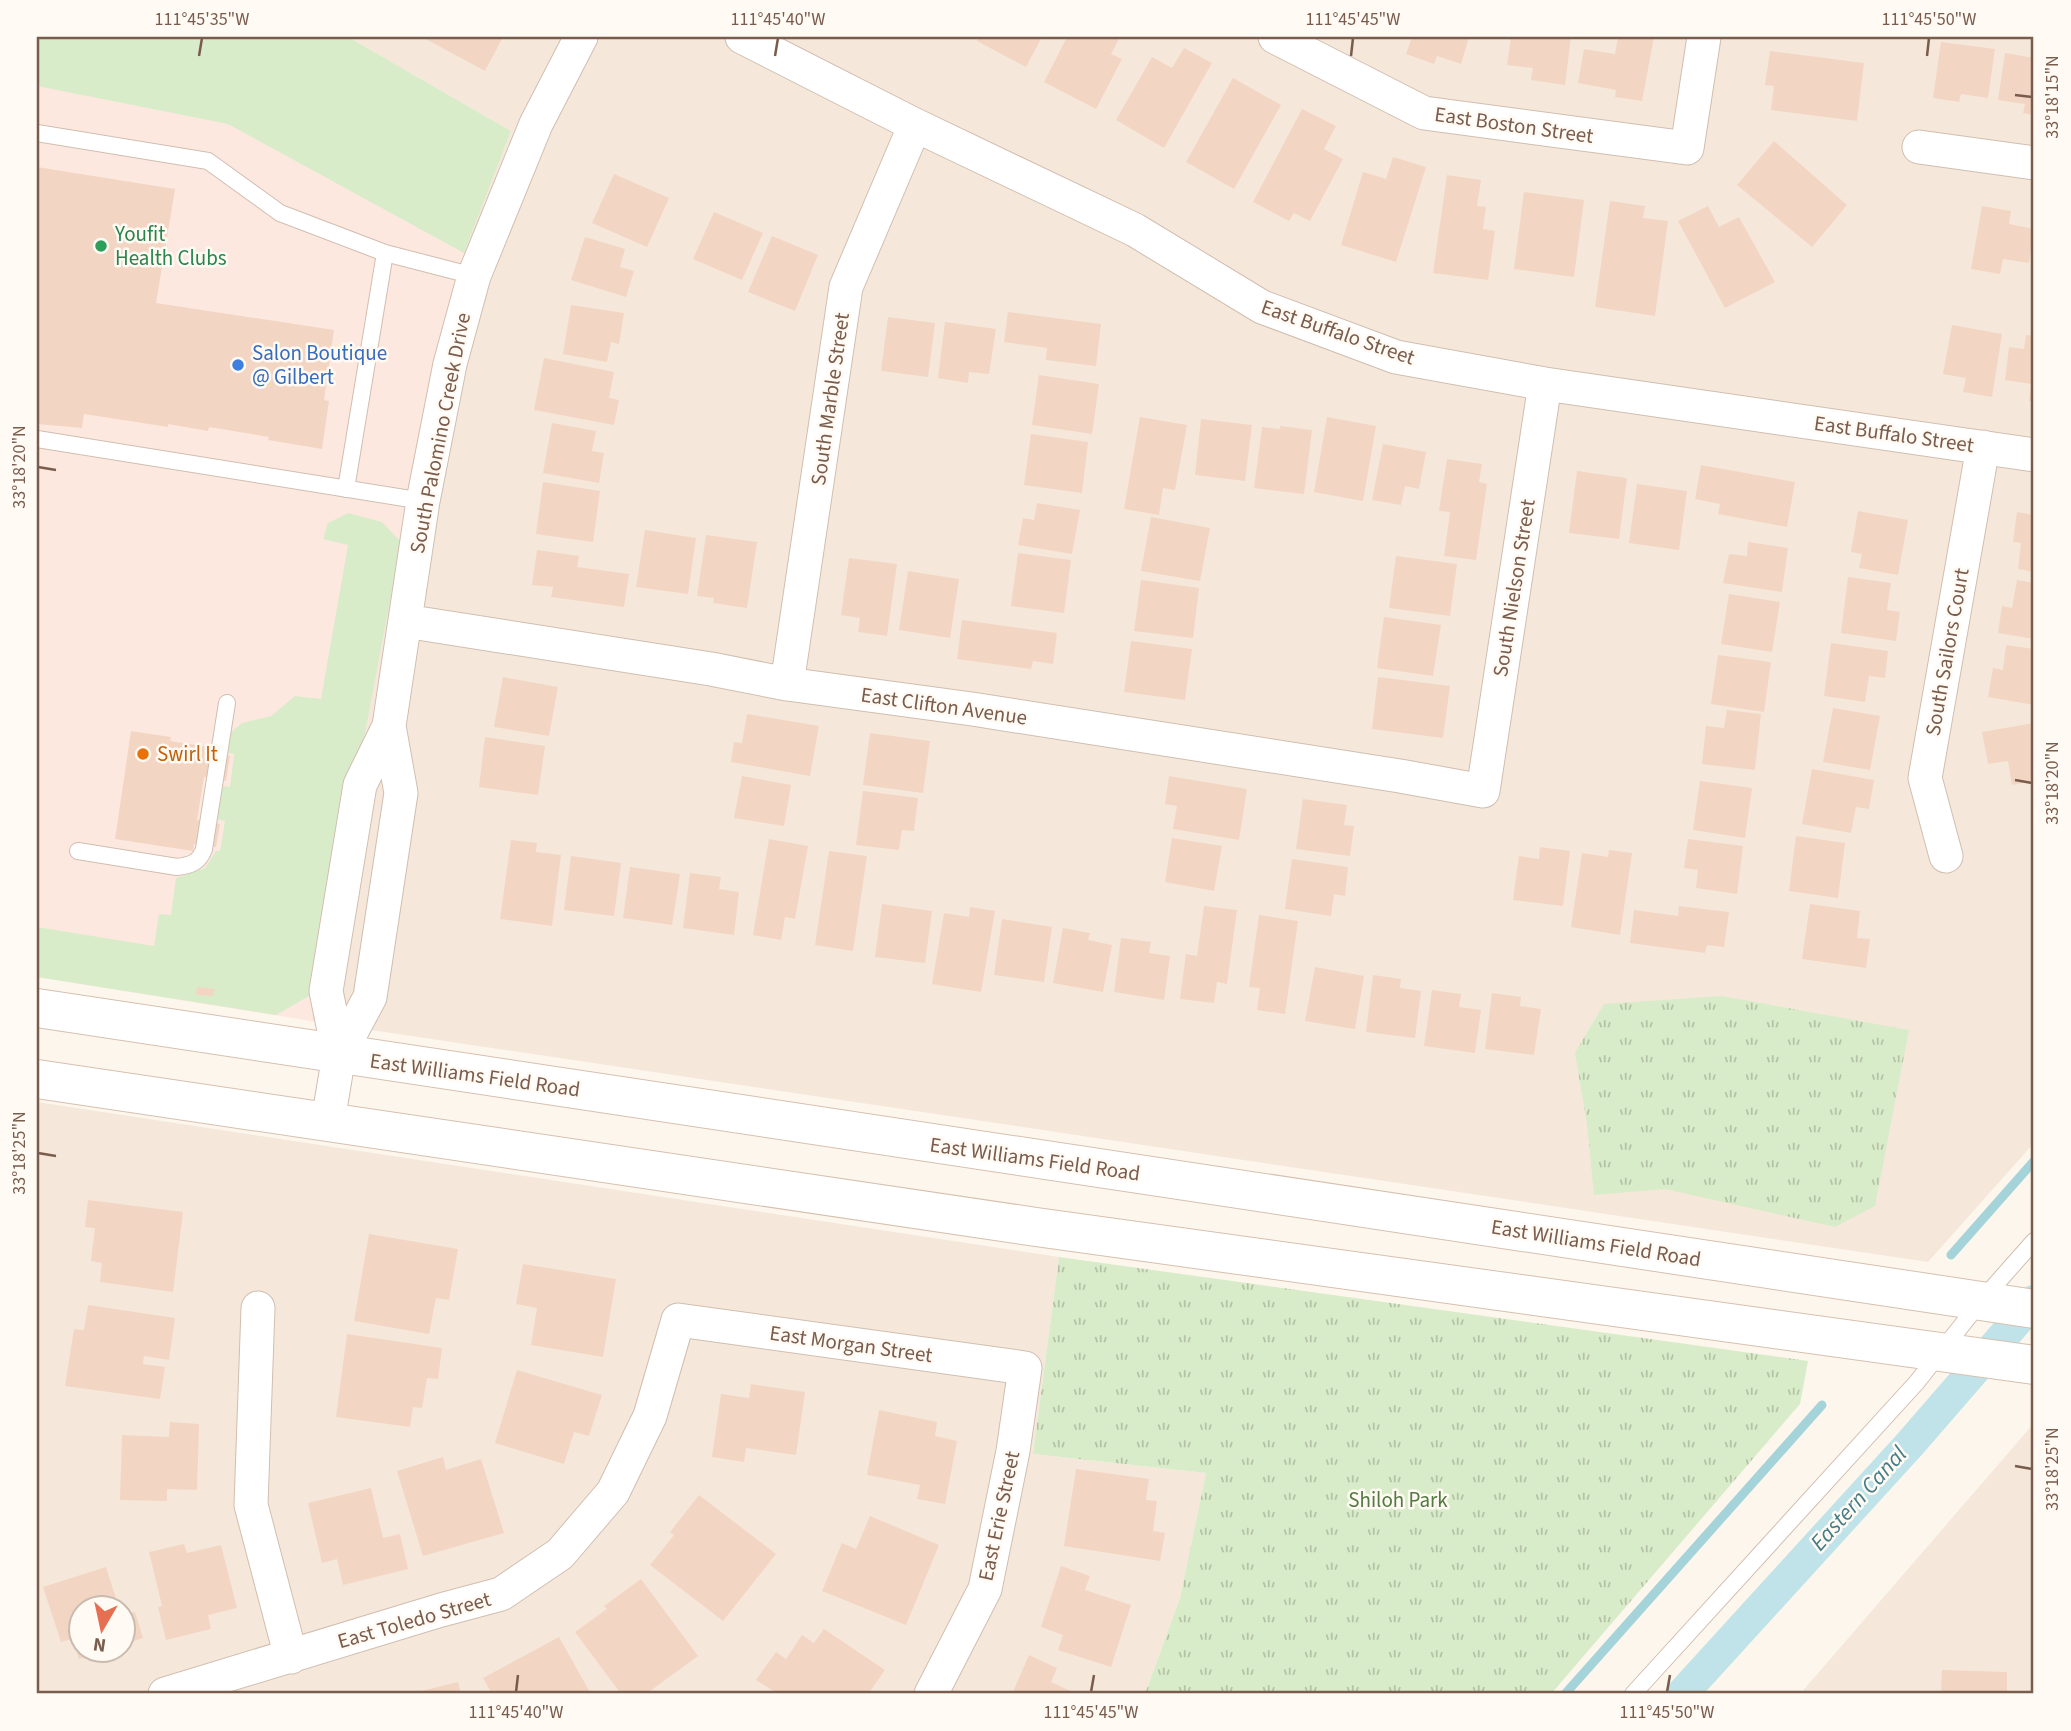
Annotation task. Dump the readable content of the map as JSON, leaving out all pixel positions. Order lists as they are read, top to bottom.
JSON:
{
  "streets": {
    "main road": ["East Williams Field Road"],
    "street": [
      "East Boston Street",
      "East Buffalo Street",
      "South Marble Street",
      "South Palomino Creek Drive",
      "South Nielson Street",
      "South Sailors Court",
      "East Clifton Avenue",
      "East Morgan Street",
      "East Erie Street",
      "East Toledo Street"
    ]
  },
  "crossings": [
    ["East Buffalo Street", "South Marble Street"],
    ["East Buffalo Street", "South Nielson Street"],
    ["East Buffalo Street", "South Sailors Court"],
    ["South Marble Street", "East Clifton Avenue"],
    ["South Palomino Creek Drive", "East Clifton Avenue"],
    ["South Palomino Creek Drive", "East Williams Field Road"],
    ["South Nielson Street", "East Clifton Avenue"],
    ["East Morgan Street", "East Erie Street"],
    ["East Morgan Street", "East Toledo Street"]
  ],
  "water": ["Eastern Canal"],
  "parks": ["Shiloh Park"],
  "places": ["Youfit Health Clubs", "Salon Boutique @ Gilbert", "Swirl It"],
  "north": "bottom",
  "coordinates": [
    "111°45'35\"W",
    "111°45'40\"W",
    "111°45'45\"W",
    "111°45'50\"W",
    "33°18'15\"N",
    "33°18'20\"N",
    "33°18'25\"N"
  ]
}
